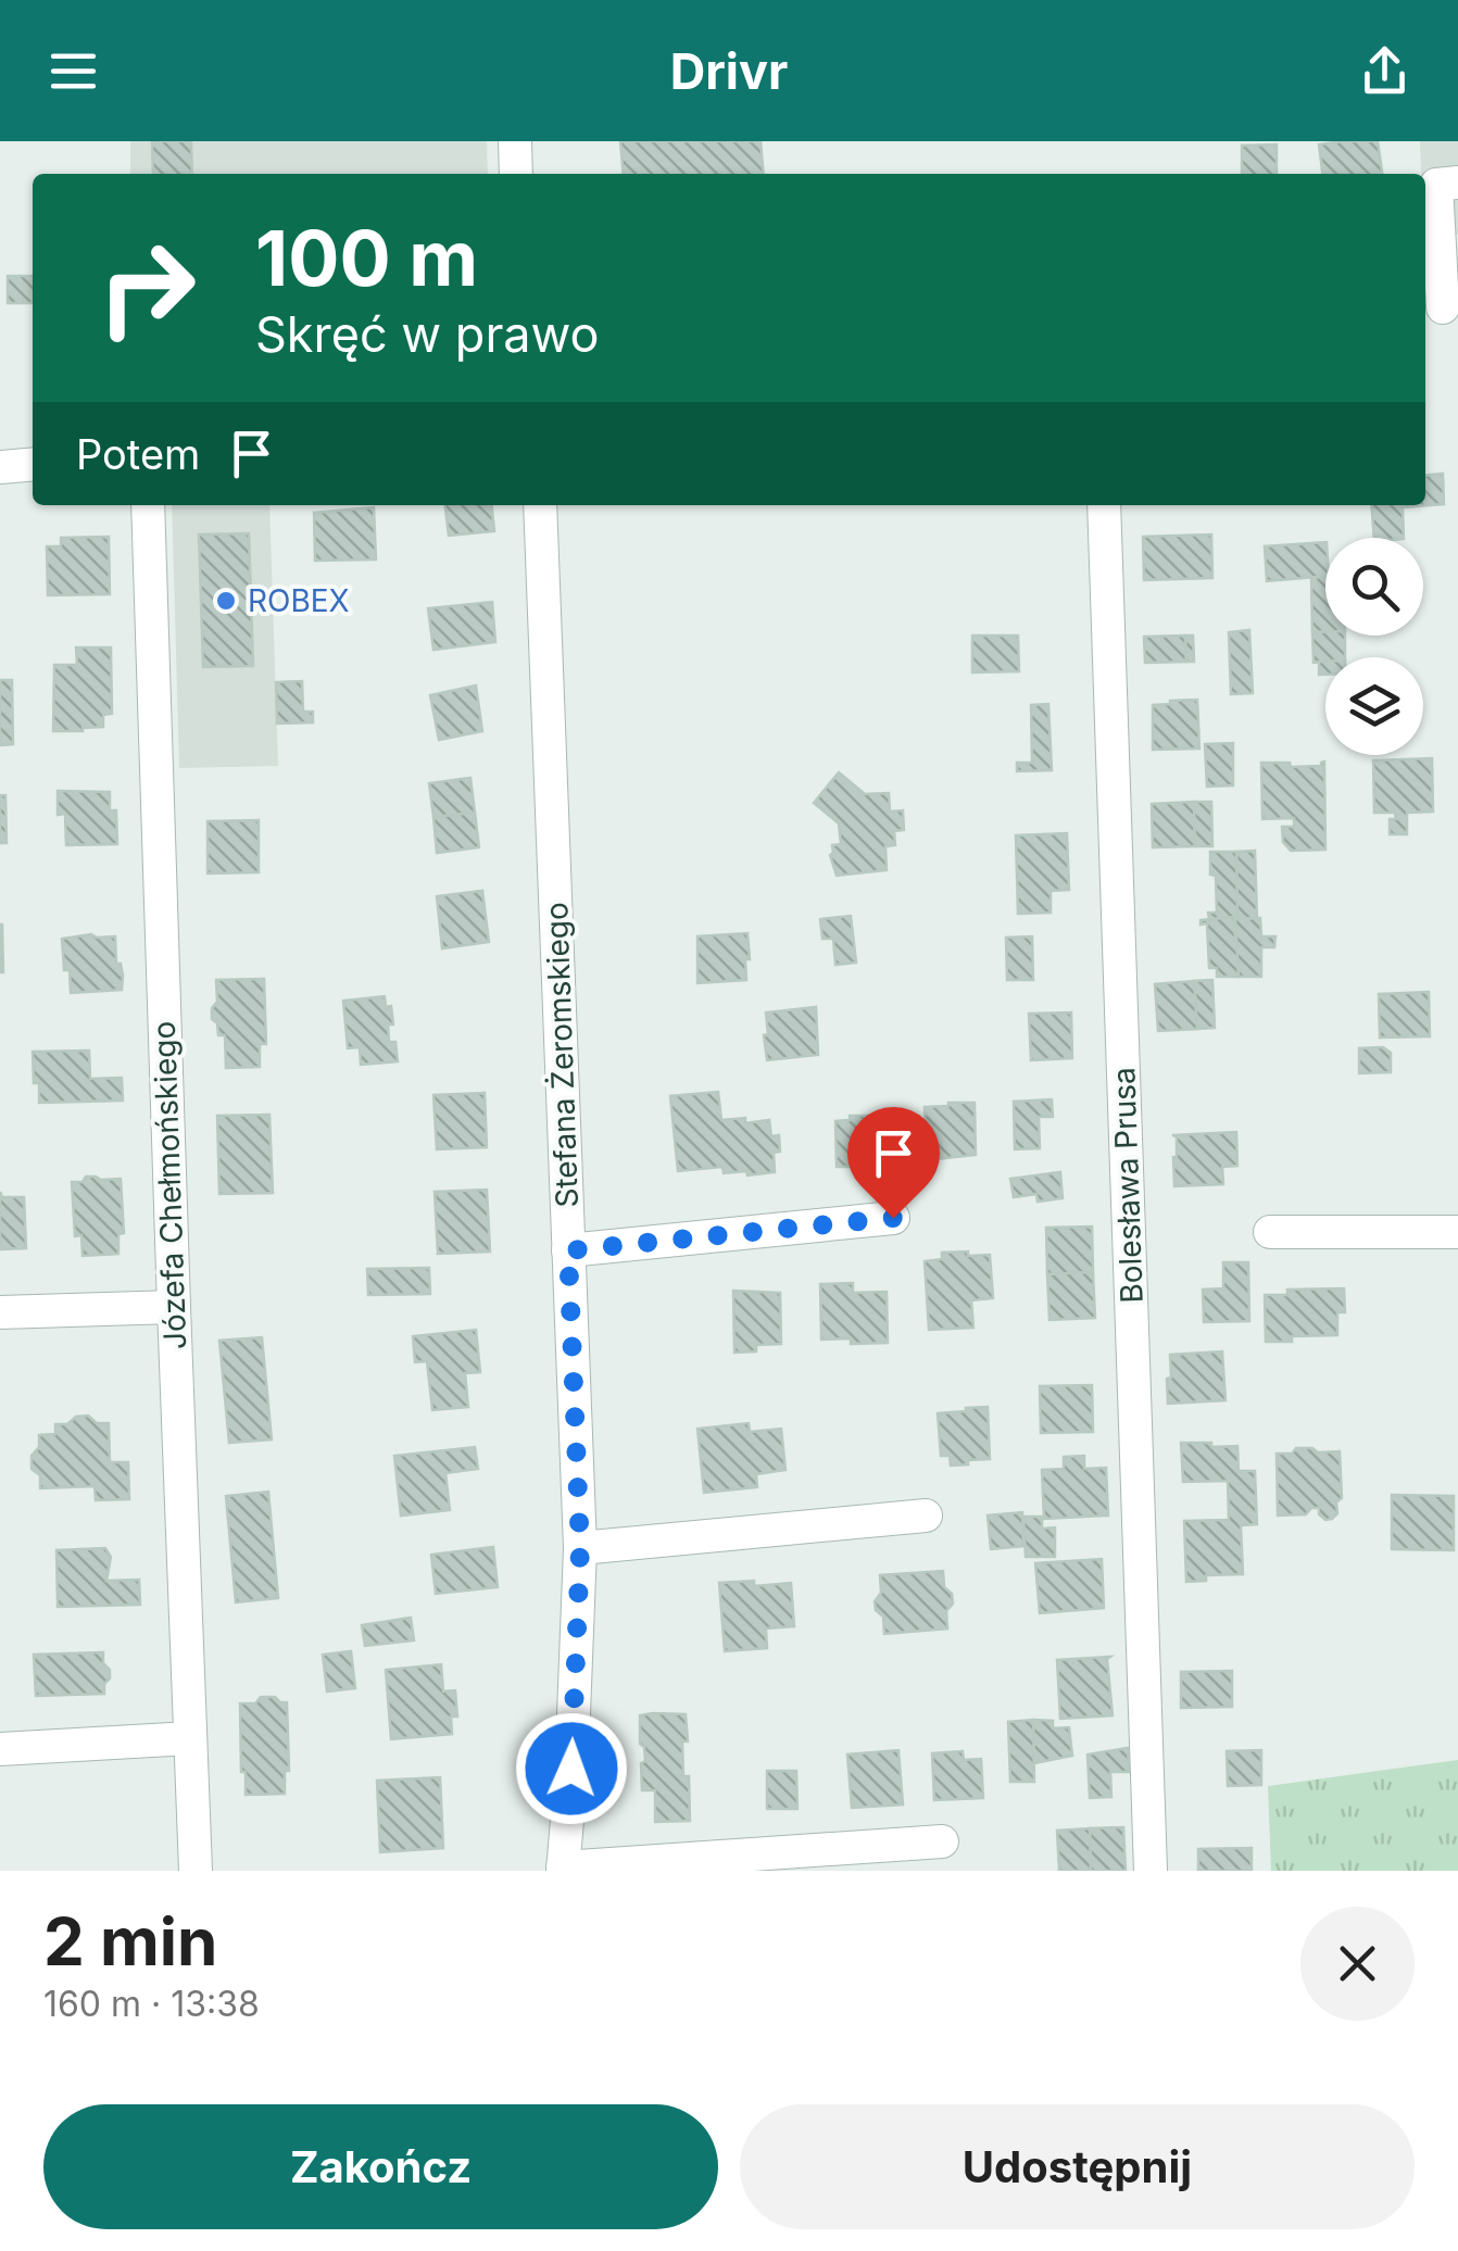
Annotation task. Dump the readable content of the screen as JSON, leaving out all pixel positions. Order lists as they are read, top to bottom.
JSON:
{
  "streets": {
    "street": ["Stefana Żeromskiego", "Józefa Chełmońskiego", "Bolesława Prusa"]
  },
  "places": ["ROBEX"],
  "page": {
    "header": "Drivr",
    "turn": ["100 m", "Skręć w prawo"],
    "then": "Potem",
    "heading": ["2 min", "160 m · 13:38"],
    "buttons": ["Zakończ", "Udostępnij"]
  }
}
